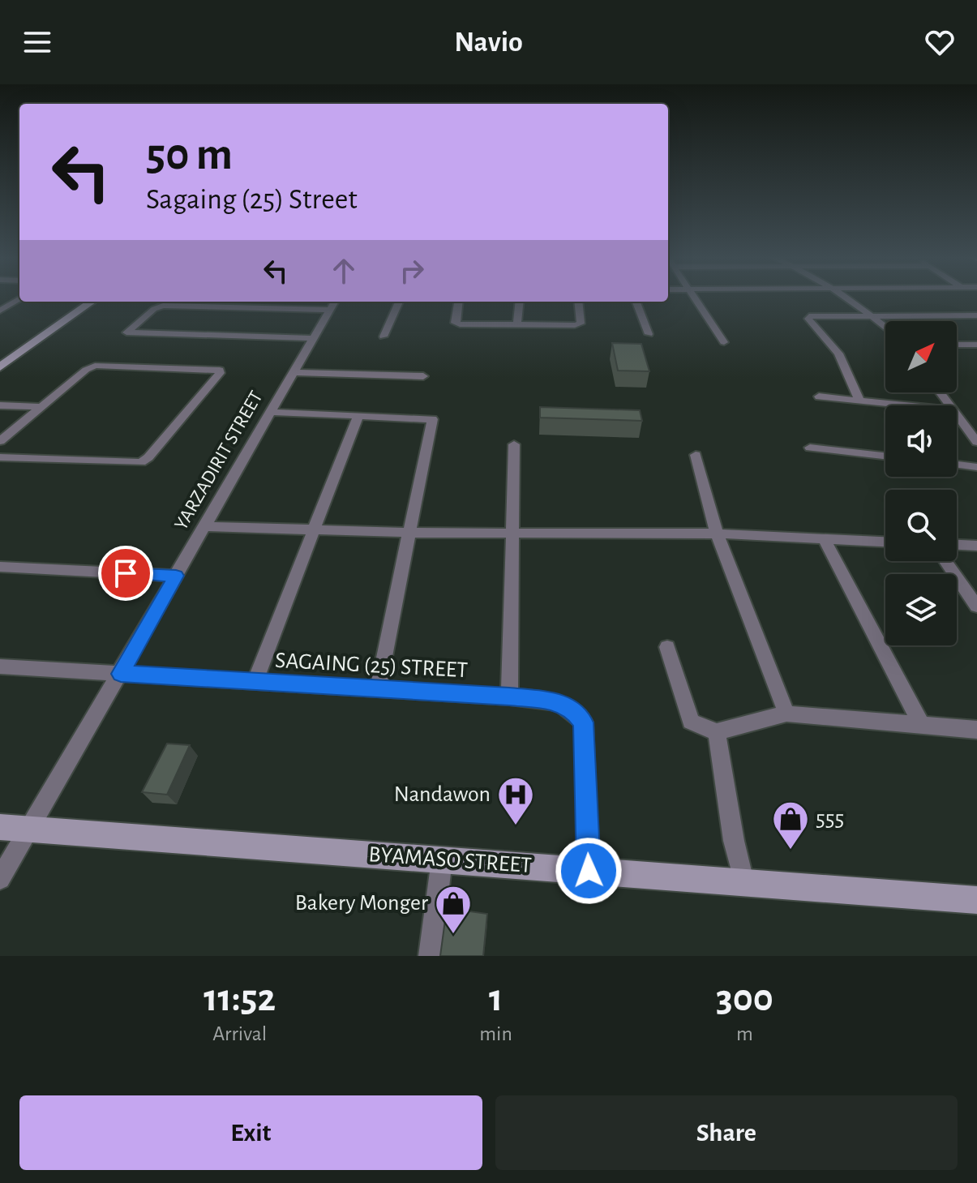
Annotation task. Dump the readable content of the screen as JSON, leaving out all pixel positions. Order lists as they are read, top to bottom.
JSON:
{
  "streets": {
    "street": ["YARZADIRIT STREET", "SAGAING (25) STREET", "BYAMASO STREET"]
  },
  "crossings": [
    ["YARZADIRIT STREET", "SAGAING (25) STREET"],
    ["YARZADIRIT STREET", "BYAMASO STREET"],
    ["SAGAING (25) STREET", "BYAMASO STREET"]
  ],
  "places": {
    "hospital": ["Nandawon"],
    "shop": ["555", "Bakery Monger"]
  },
  "north": "top right",
  "page": {
    "header": "Navio",
    "turn": ["50 m", "Sagaing (25) Street"],
    "eta": [
      "11:52",
      "Arrival",
      "1",
      "min",
      "300",
      "m"
    ],
    "buttons": ["Exit", "Share"]
  }
}
